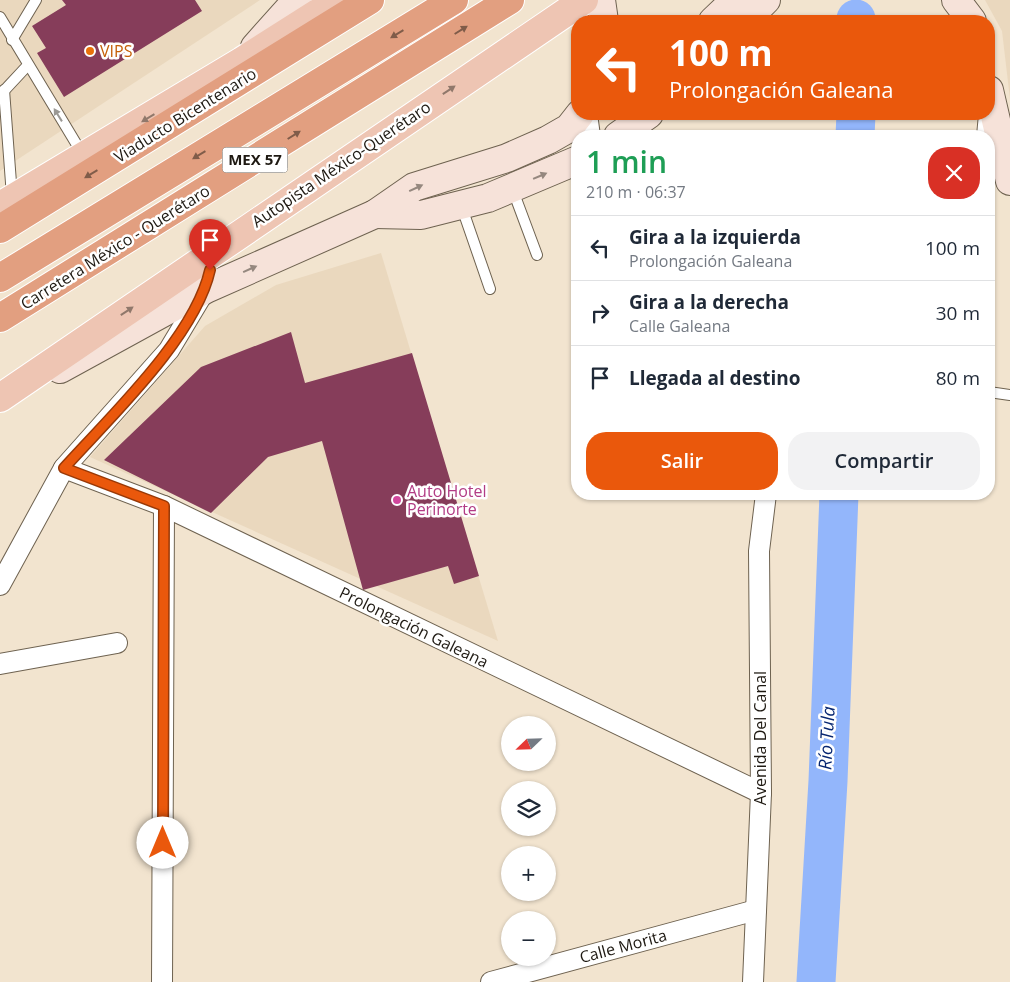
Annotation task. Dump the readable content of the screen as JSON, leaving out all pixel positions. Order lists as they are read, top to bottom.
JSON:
{
  "streets": {
    "highway": ["Viaducto Bicentenario", "MEX 57", "Carretera México - Querétaro"],
    "main road": ["Autopista México-Querétaro"],
    "street": ["Prolongación Galeana", "Avenida Del Canal", "Calle Morita"]
  },
  "crossings": [
    ["Prolongación Galeana", "Avenida Del Canal"],
    ["Avenida Del Canal", "Calle Morita"]
  ],
  "one_way": ["Viaducto Bicentenario"],
  "water": ["Río Tula"],
  "places": ["VIPS", "Auto Hotel Perinorte"],
  "north": "bottom left",
  "page": {
    "turn": ["100 m", "Prolongación Galeana"],
    "heading": ["1 min", "210 m · 06:37"],
    "list": [
      {
        "name": "Gira a la izquierda",
        "note": "Prolongación Galeana",
        "value": "100 m"
      },
      {
        "name": "Gira a la derecha",
        "note": "Calle Galeana",
        "value": "30 m"
      },
      {
        "name": "Llegada al destino",
        "value": "80 m"
      }
    ],
    "buttons": ["Salir", "Compartir"],
    "map_buttons": ["+", "−"]
  }
}
